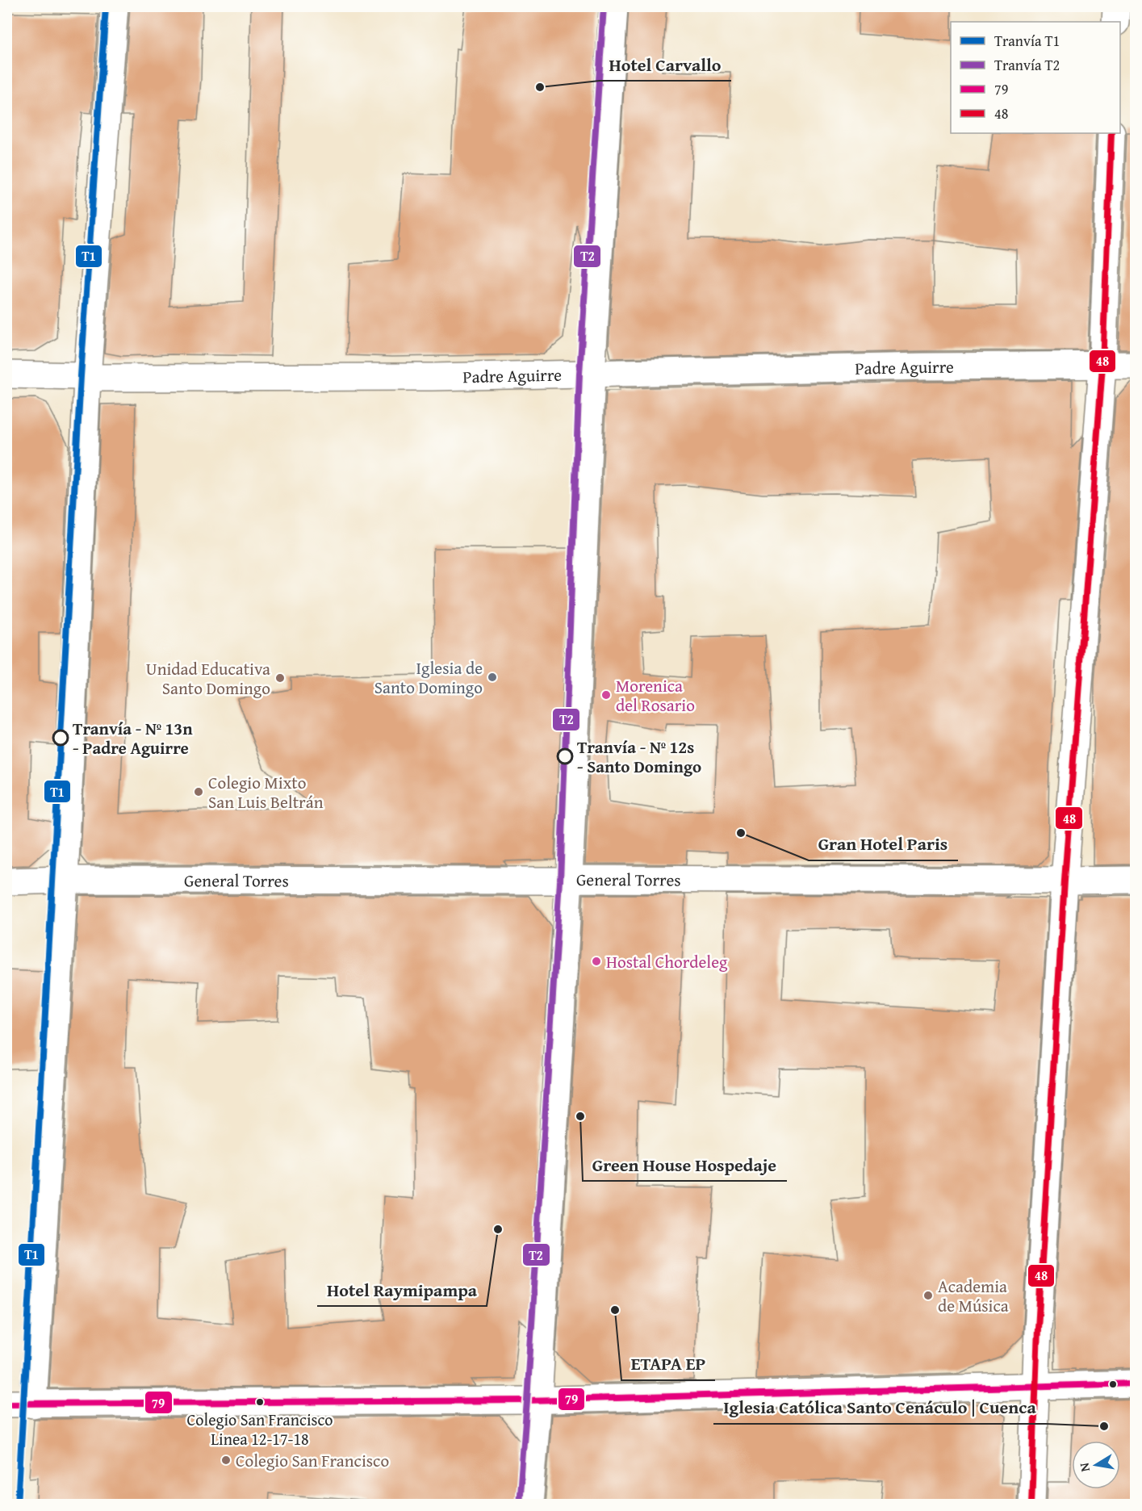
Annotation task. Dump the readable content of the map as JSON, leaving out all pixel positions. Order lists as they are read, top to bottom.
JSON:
{
  "streets": {
    "street": ["Padre Aguirre", "General Torres"]
  },
  "places": [
    "Hotel Carvallo",
    "Iglesia de Santo Domingo",
    "Unidad Educativa Santo Domingo",
    "Morenica del Rosario",
    "Tranvía - Nº 13n - Padre Aguirre",
    "Tranvía - Nº 12s - Santo Domingo",
    "Colegio Mixto San Luis Beltrán",
    "Gran Hotel Paris",
    "Hostal Chordeleg",
    "Green House Hospedaje",
    "Hotel Raymipampa",
    "Academia de Música",
    "ETAPA EP",
    "Colegio San Francisco Linea 12-17-18",
    "Iglesia Católica Santo Cenáculo | Cuenca",
    "Colegio San Francisco"
  ],
  "lines": [
    "tram line T1",
    "tram line T2",
    "transit line 48",
    "transit line 79"
  ],
  "legend": [
    "Tranvía T1",
    "Tranvía T2",
    "79",
    "48"
  ],
  "north": "left"
}
